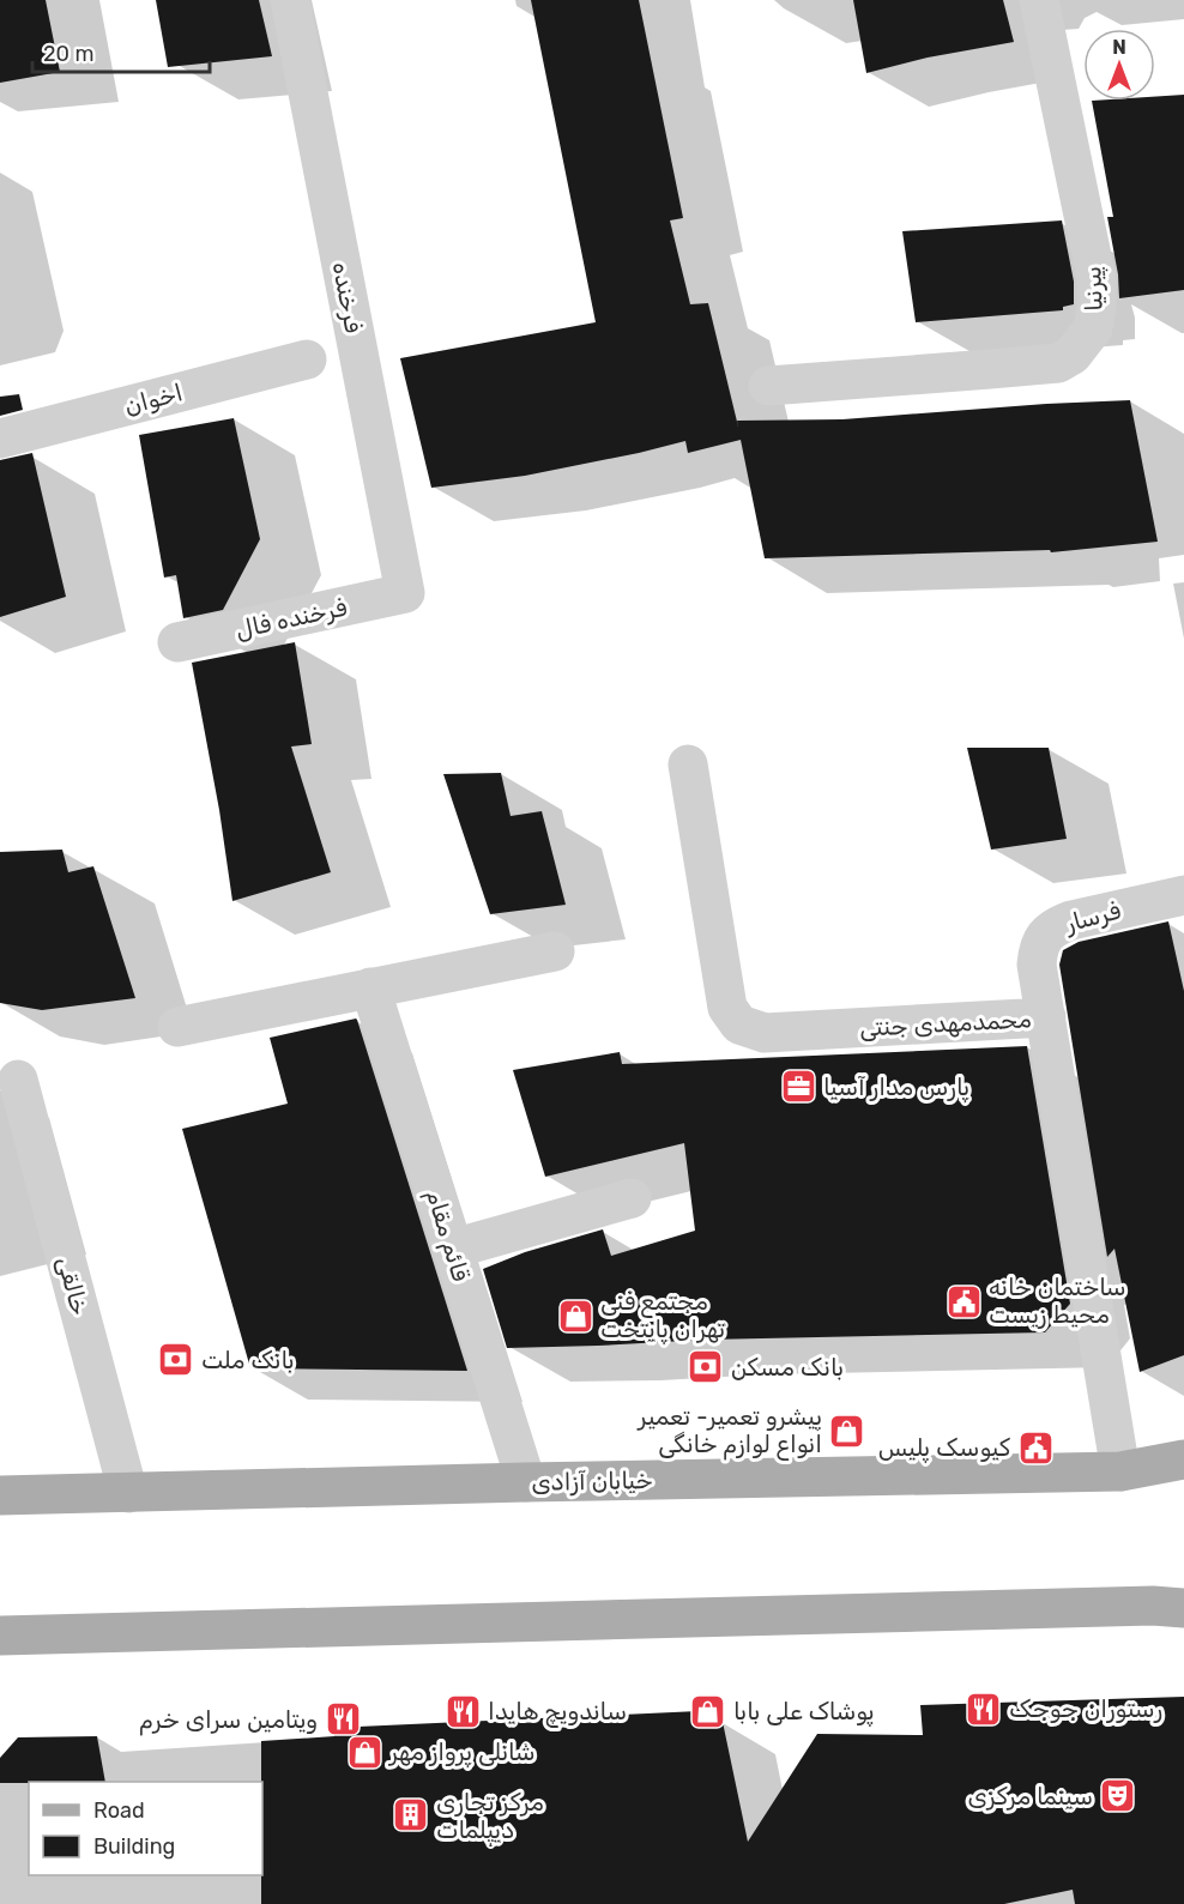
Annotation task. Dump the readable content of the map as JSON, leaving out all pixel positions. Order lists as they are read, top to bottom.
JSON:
{
  "streets": {
    "main road": ["خیابان آزادی"],
    "street": [
      "پیرنیا",
      "فرخنده",
      "اخوان",
      "فرخنده فال",
      "فرسار",
      "محمدمهدی جنتی",
      "قائم مقام",
      "خالقی"
    ]
  },
  "crossings": [
    ["فرخنده", "فرخنده فال"],
    ["فرسار", "محمدمهدی جنتی"],
    ["محمدمهدی جنتی", "خیابان آزادی"],
    ["قائم مقام", "خیابان آزادی"],
    ["خالقی", "خیابان آزادی"]
  ],
  "places": {
    "office": ["پارس مدار آسیا"],
    "public building": ["ساختمان خانه محیط زیست", "کیوسک پلیس"],
    "shop": [
      "مجتمع فنی تهران پایتخت",
      "پیشرو تعمیر- تعمیر انواع لوازم خانگی",
      "پوشاک علی بابا",
      "شانلی پرواز مهر"
    ],
    "bank": ["بانک ملت", "بانک مسکن"],
    "restaurant": ["رستوران جوجک", "ساندویچ هایدا", "ویتامین سرای خرم"],
    "theatre": ["سینما مرکزی"],
    "building": ["مرکز تجاری دیپلمات"]
  },
  "legend": ["Road", "Building"],
  "scale_bar": "20 m",
  "north": "top"
}
